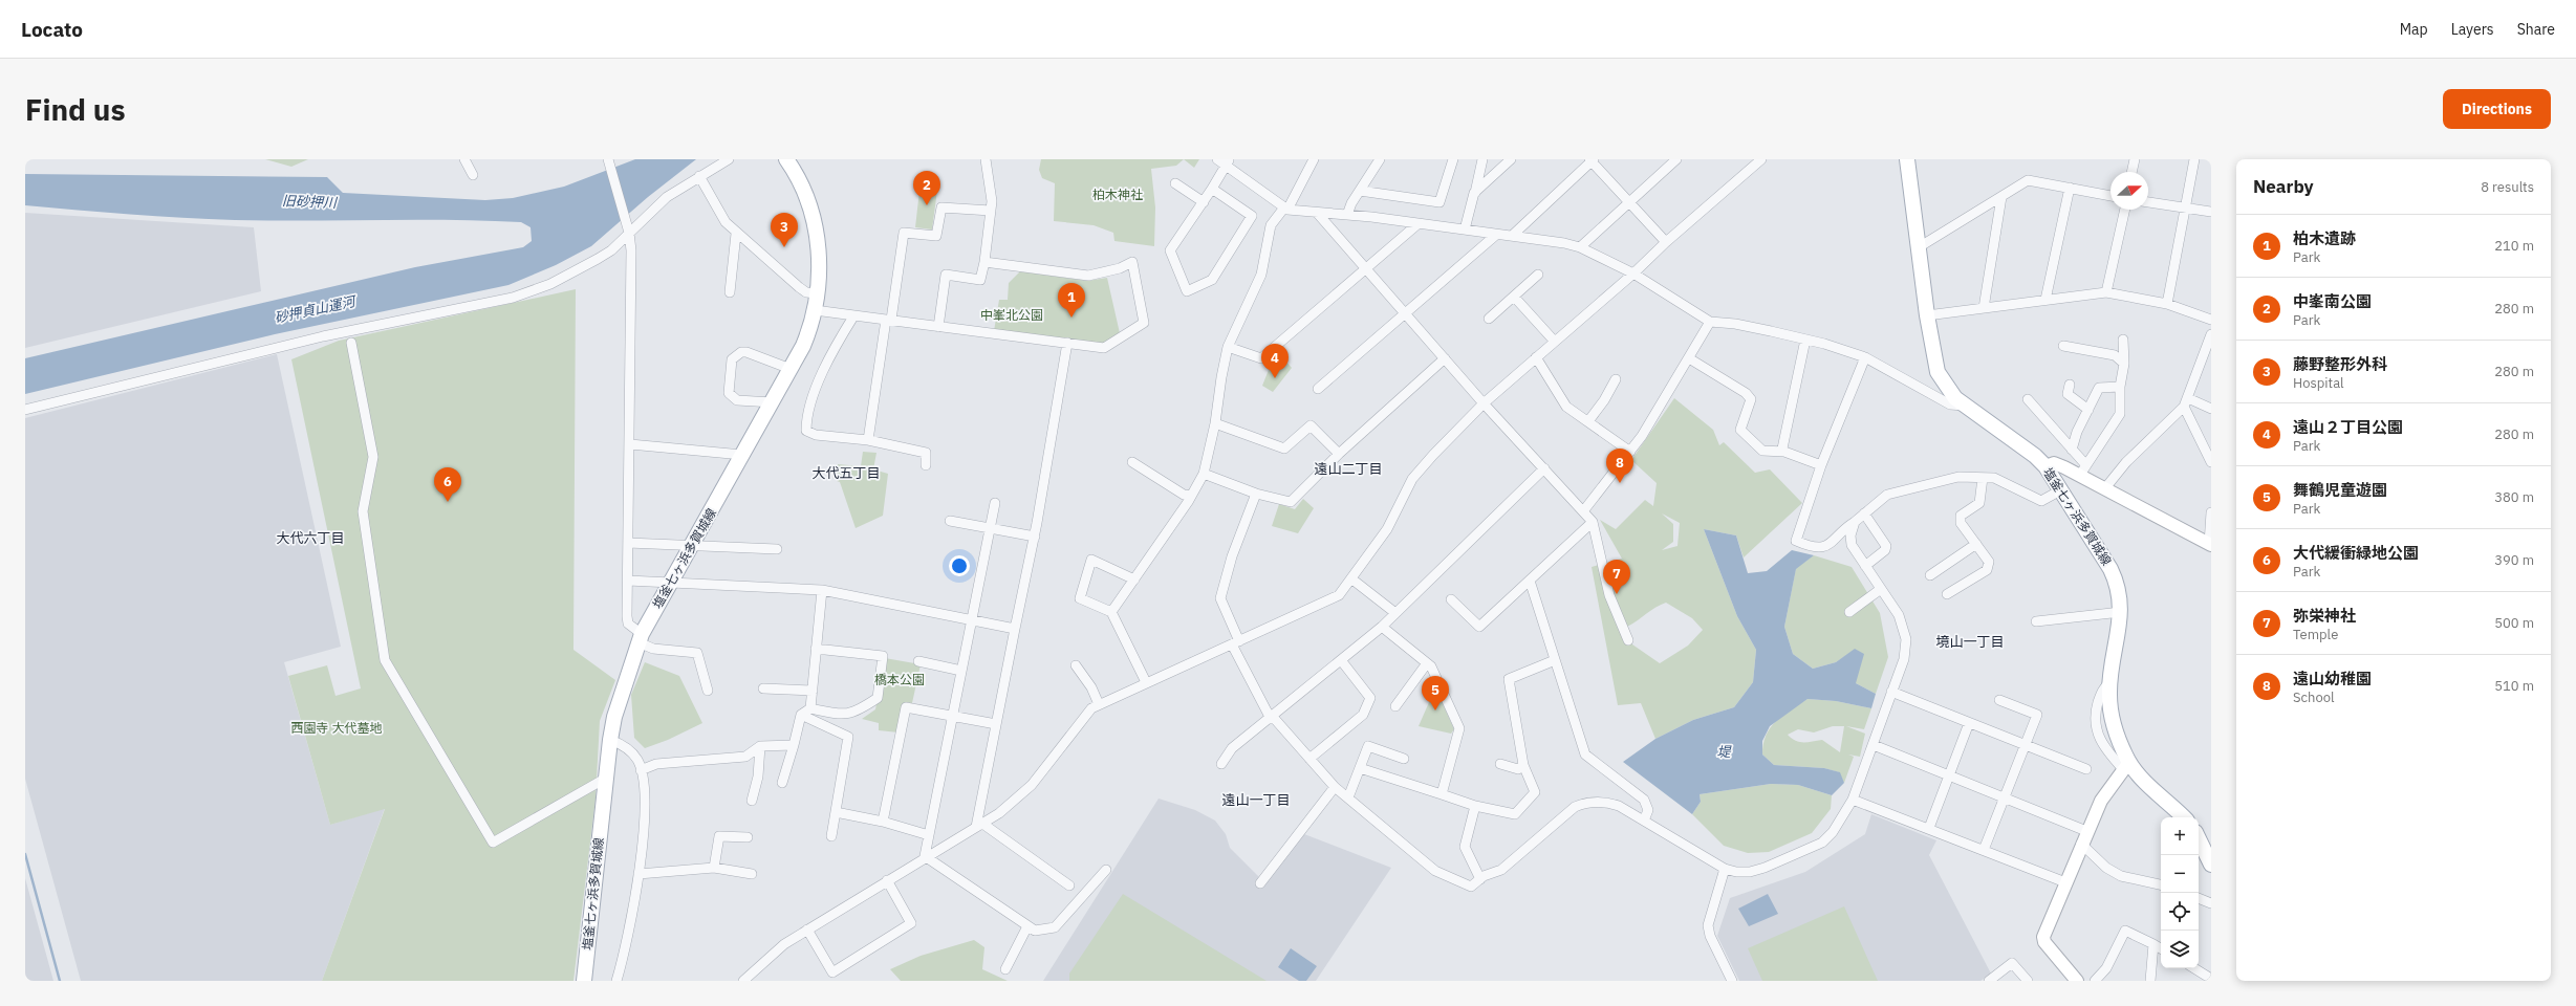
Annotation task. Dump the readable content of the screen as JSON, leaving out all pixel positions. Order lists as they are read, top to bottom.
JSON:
{
  "streets": {
    "main road": ["塩釜七ヶ浜多賀城線"]
  },
  "districts": [
    "遠山二丁目",
    "大代五丁目",
    "大代六丁目",
    "境山一丁目",
    "遠山一丁目"
  ],
  "water": ["旧砂押川", "砂押貞山運河", "堤"],
  "parks": [
    "柏木神社",
    "中峯北公園",
    "橋本公園",
    "西園寺 大代墓地"
  ],
  "north": "right",
  "page": {
    "header": "Locato",
    "nav": ["Map", "Layers", "Share"],
    "buttons": "Directions",
    "title": "Find us",
    "heading": ["Nearby", "8 results"],
    "pins": [
      "2",
      "3",
      "1",
      "4",
      "8",
      "6",
      "7",
      "5"
    ],
    "list": [
      {
        "mark": "1",
        "name": "柏木遺跡",
        "note": "Park",
        "value": "210 m"
      },
      {
        "mark": "2",
        "name": "中峯南公園",
        "note": "Park",
        "value": "280 m"
      },
      {
        "mark": "3",
        "name": "藤野整形外科",
        "note": "Hospital",
        "value": "280 m"
      },
      {
        "mark": "4",
        "name": "遠山２丁目公園",
        "note": "Park",
        "value": "280 m"
      },
      {
        "mark": "5",
        "name": "舞鶴児童遊園",
        "note": "Park",
        "value": "380 m"
      },
      {
        "mark": "6",
        "name": "大代緩衝緑地公園",
        "note": "Park",
        "value": "390 m"
      },
      {
        "mark": "7",
        "name": "弥栄神社",
        "note": "Temple",
        "value": "500 m"
      },
      {
        "mark": "8",
        "name": "遠山幼稚園",
        "note": "School",
        "value": "510 m"
      }
    ],
    "map_buttons": ["+", "−"]
  }
}
